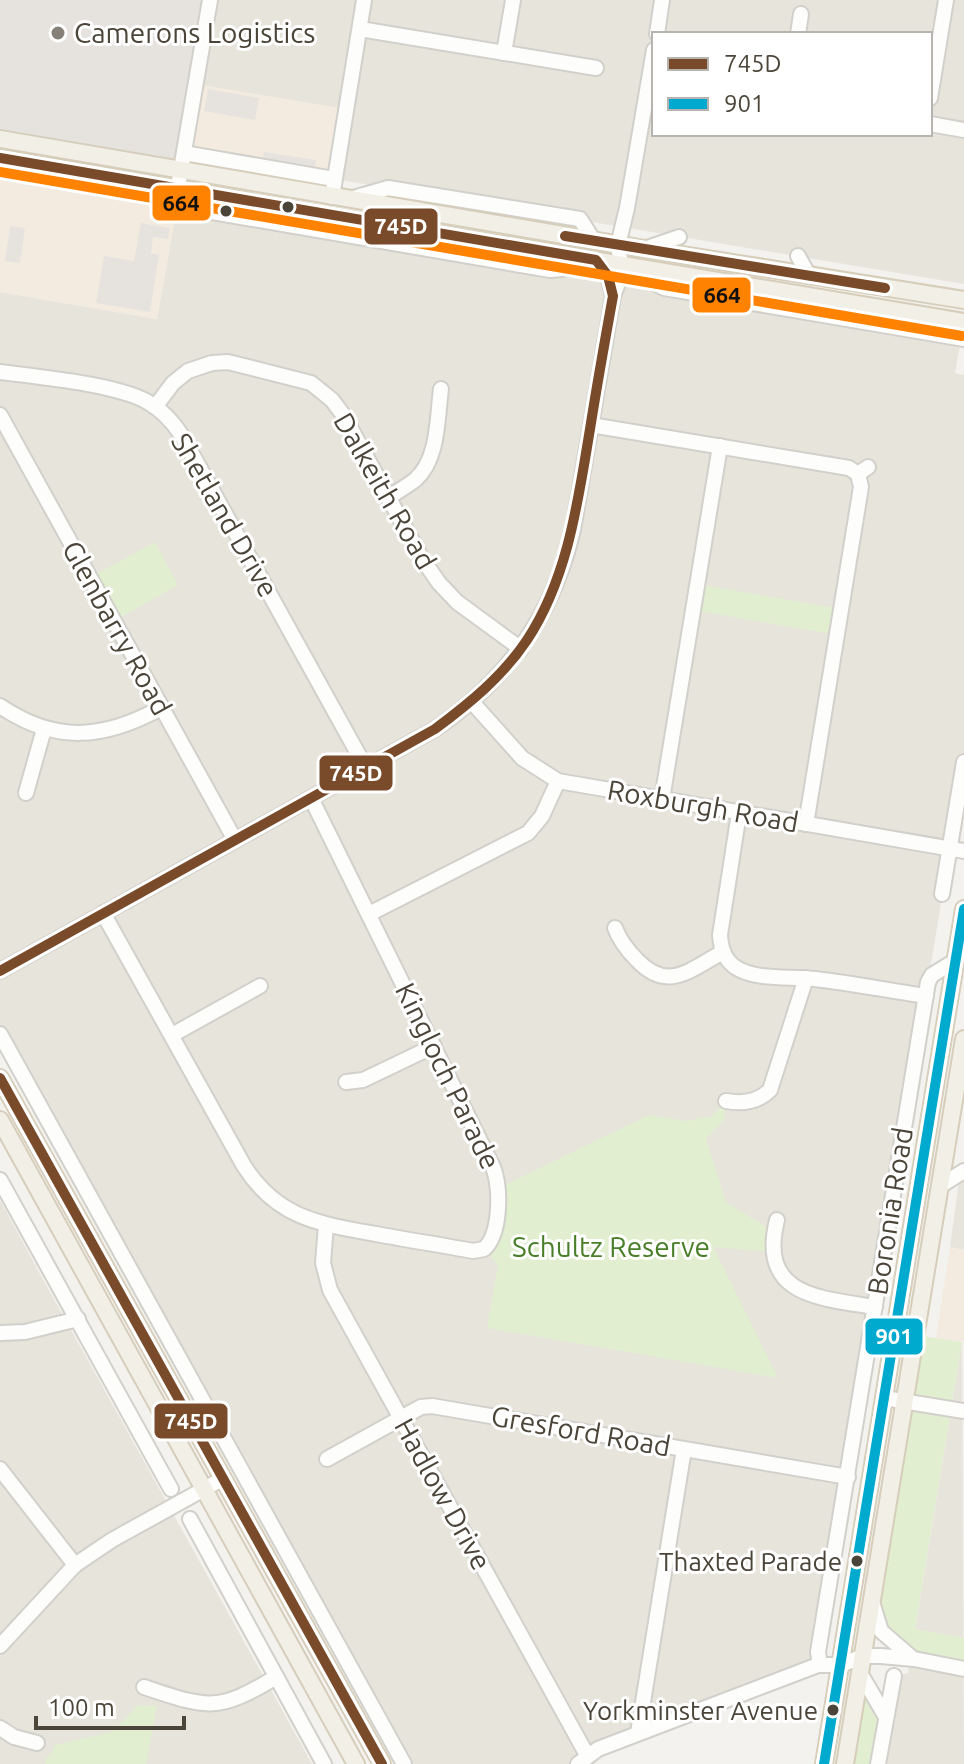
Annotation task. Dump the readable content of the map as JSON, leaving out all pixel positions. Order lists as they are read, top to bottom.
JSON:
{
  "streets": {
    "main road": ["Boronia Road"],
    "street": [
      "Dalkeith Road",
      "Shetland Drive",
      "Glenbarry Road",
      "Roxburgh Road",
      "Kingloch Parade",
      "Gresford Road",
      "Hadlow Drive"
    ]
  },
  "crossings": [
    ["Dalkeith Road", "Shetland Drive"],
    ["Kingloch Parade", "Hadlow Drive"],
    ["Boronia Road", "Gresford Road"],
    ["Gresford Road", "Hadlow Drive"]
  ],
  "parks": ["Schultz Reserve"],
  "places": ["Camerons Logistics", "Thaxted Parade", "Yorkminster Avenue"],
  "lines": ["transit line 745D", "transit line 664", "transit line 901"],
  "legend": ["745D", "901"],
  "scale_bar": "100 m"
}
